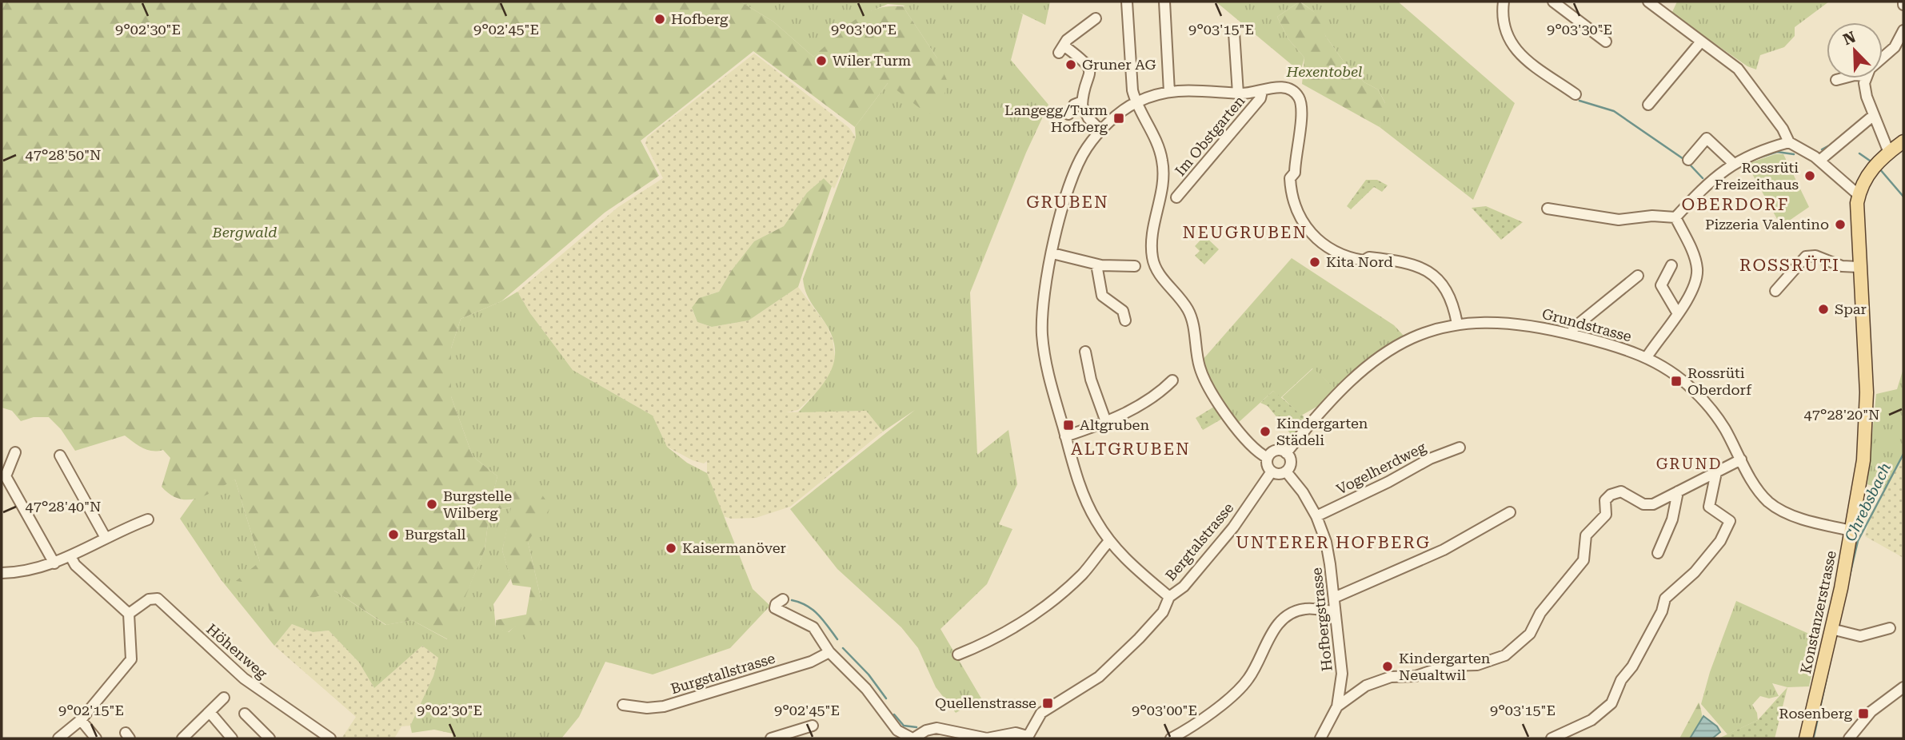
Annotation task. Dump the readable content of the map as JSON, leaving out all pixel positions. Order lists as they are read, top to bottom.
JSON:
{
  "streets": {
    "main road": ["Konstanzerstrasse"],
    "street": [
      "Im Obstgarten",
      "Grundstrasse",
      "Vogelherdweg",
      "Bergtalstrasse",
      "Hofbergstrasse",
      "Höhenweg",
      "Burgstallstrasse"
    ]
  },
  "crossings": [
    ["Grundstrasse", "Bergtalstrasse"],
    ["Grundstrasse", "Konstanzerstrasse"],
    ["Grundstrasse", "Hofbergstrasse"],
    ["Vogelherdweg", "Hofbergstrasse"],
    ["Bergtalstrasse", "Hofbergstrasse"]
  ],
  "districts": [
    "GRUBEN",
    "OBERDORF",
    "NEUGRUBEN",
    "ROSSRÜTI",
    "ALTGRUBEN",
    "GRUND",
    "UNTERER HOFBERG"
  ],
  "water": ["Chrebsbach"],
  "parks": ["Hexentobel", "Bergwald"],
  "places": {
    "other": [
      "Hofberg",
      "Wiler Turm",
      "Gruner AG",
      "Rossrüti Freizeithaus",
      "Pizzeria Valentino",
      "Kita Nord",
      "Spar",
      "Kindergarten Städeli",
      "Burgstelle Wilberg",
      "Burgstall",
      "Kaisermanöver",
      "Kindergarten Neualtwil"
    ],
    "transit": [
      "Langegg/Turm Hofberg",
      "Rossrüti Oberdorf",
      "Altgruben",
      "Quellenstrasse",
      "Rosenberg"
    ]
  },
  "north": "top left",
  "coordinates": [
    "9°02'30\"E",
    "9°02'45\"E",
    "9°03'00\"E",
    "9°03'15\"E",
    "9°03'30\"E",
    "47°28'50\"N",
    "47°28'20\"N",
    "47°28'40\"N",
    "9°02'15\"E"
  ]
}
